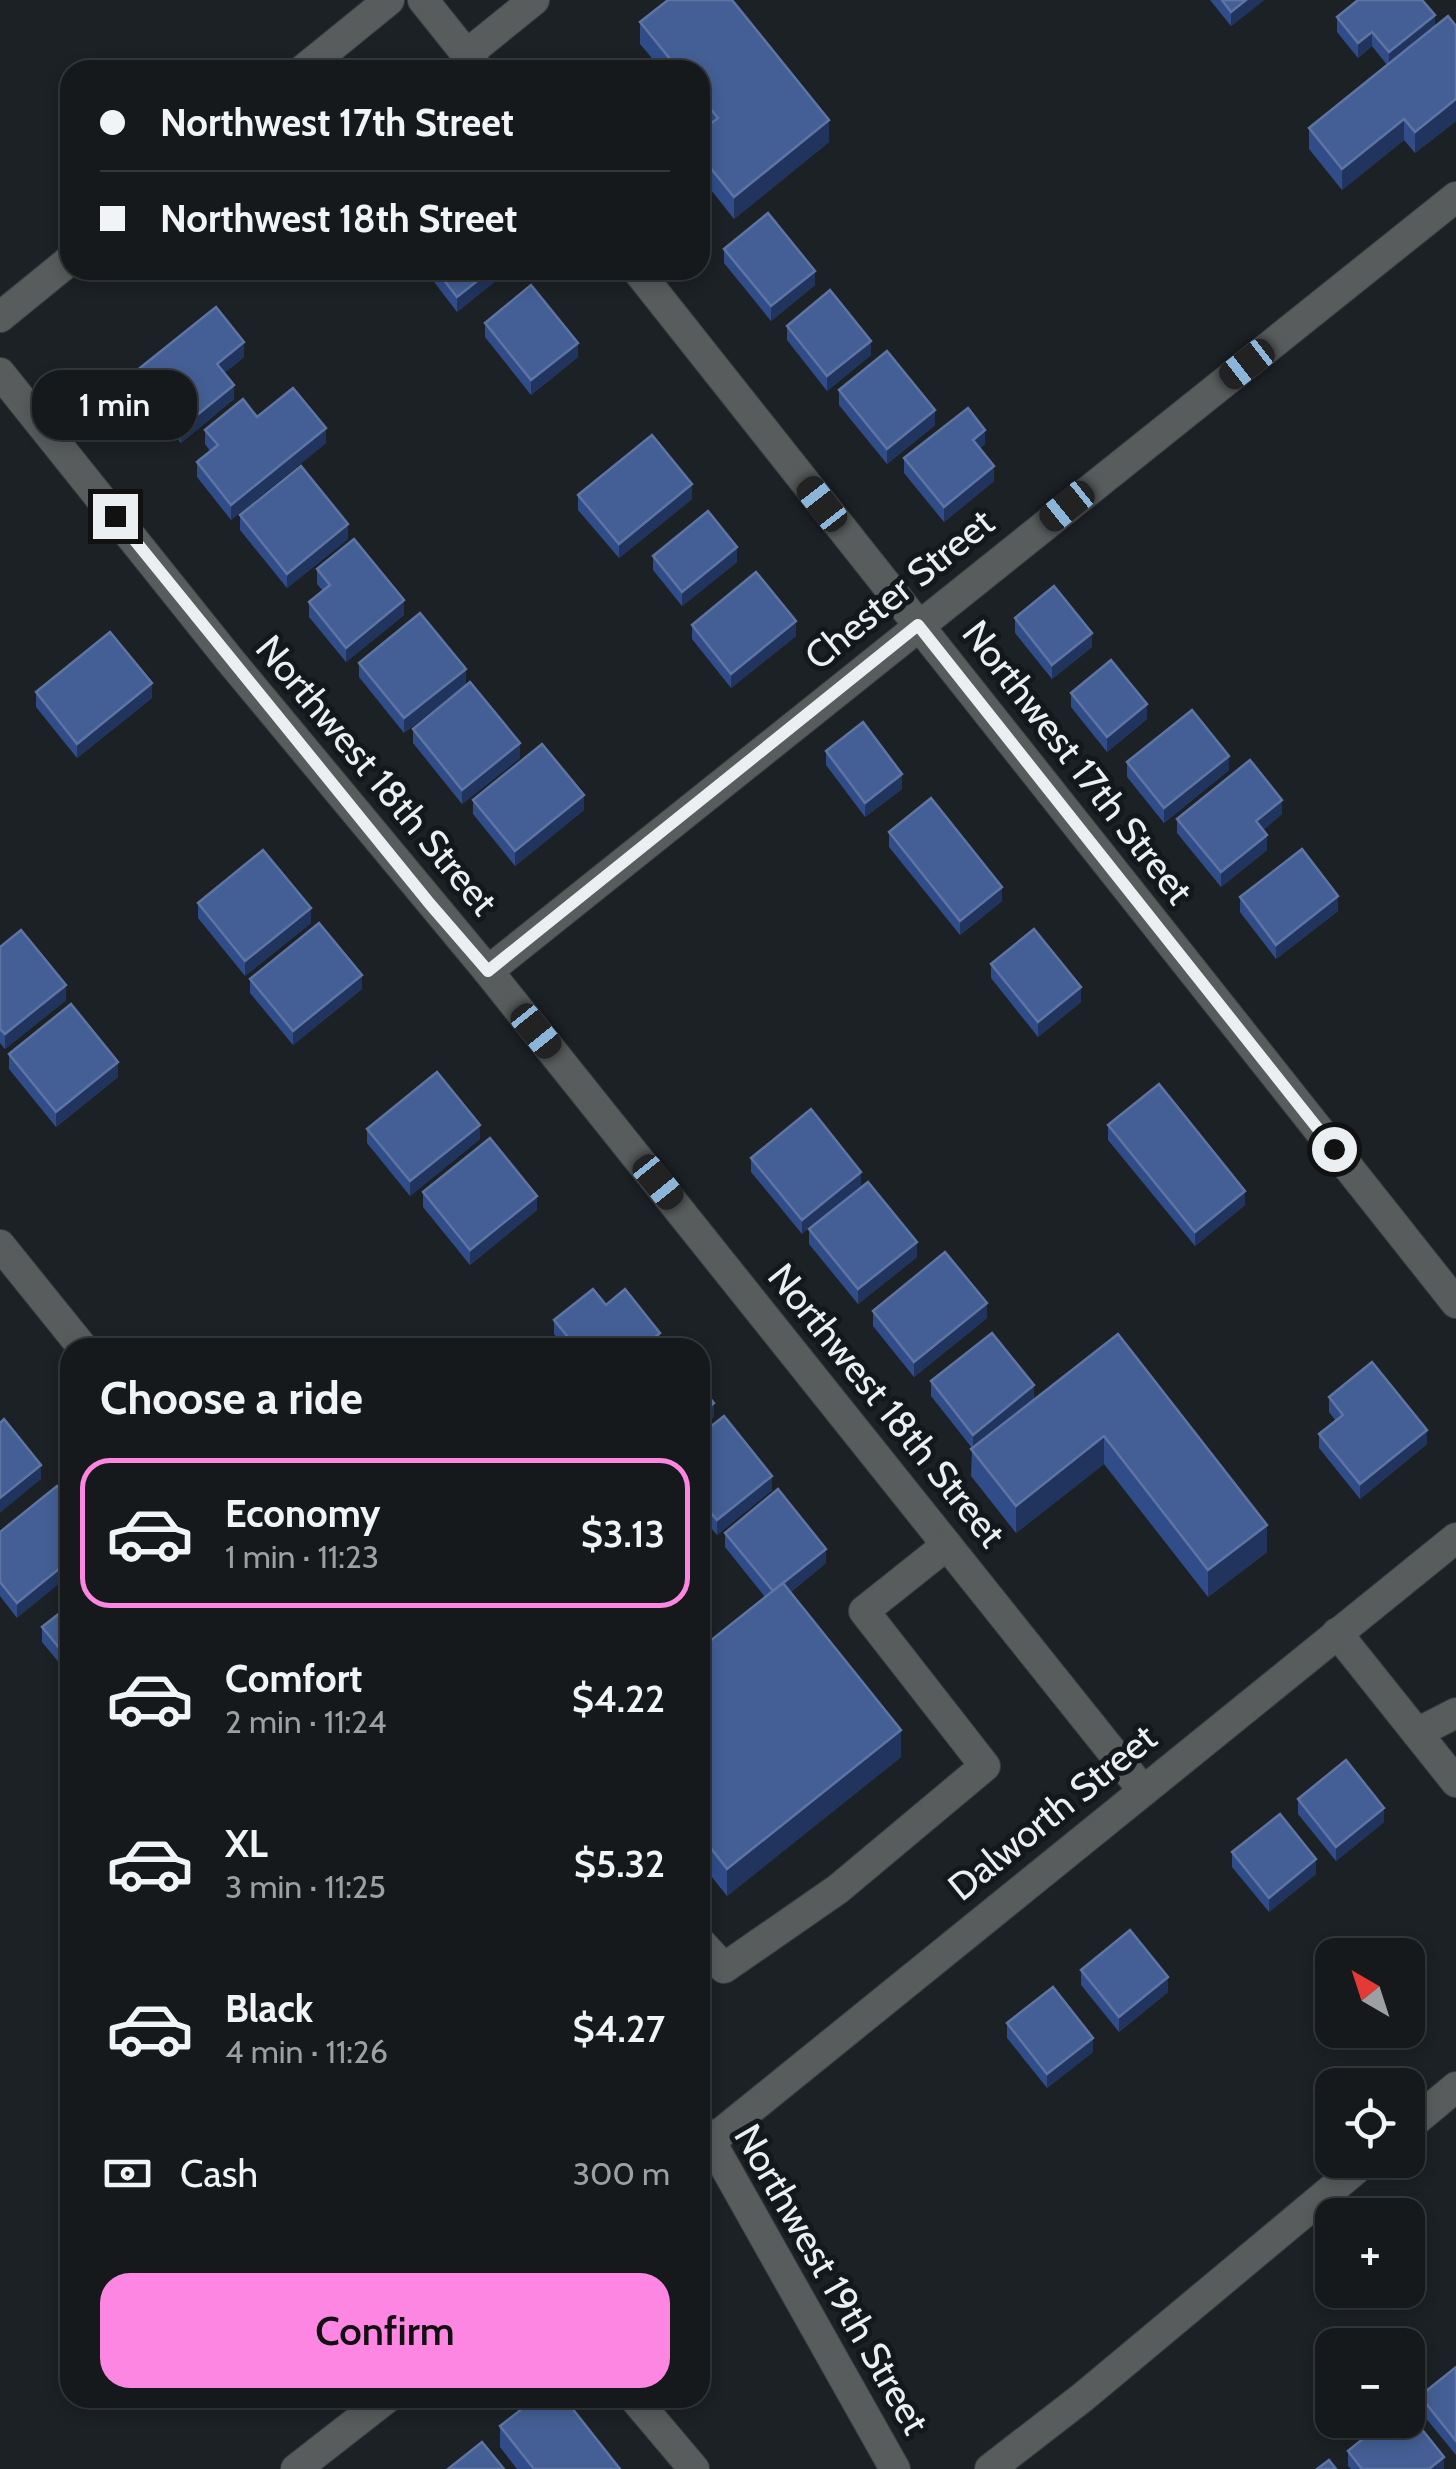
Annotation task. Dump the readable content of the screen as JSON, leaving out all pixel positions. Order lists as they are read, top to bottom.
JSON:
{
  "streets": {
    "street": [
      "Chester Street",
      "Northwest 17th Street",
      "Northwest 18th Street",
      "Dalworth Street",
      "Northwest 19th Street"
    ]
  },
  "crossings": [
    ["Chester Street", "Northwest 17th Street"],
    ["Chester Street", "Northwest 18th Street"],
    ["Northwest 18th Street", "Dalworth Street"]
  ],
  "north": "top left",
  "page": {
    "banner": ["Northwest 17th Street", "Northwest 18th Street"],
    "bubble": "1 min",
    "heading": "Choose a ride",
    "list": [
      {
        "name": "Economy",
        "note": "1 min · 11:23",
        "value": "$3.13"
      },
      {
        "name": "Comfort",
        "note": "2 min · 11:24",
        "value": "$4.22"
      },
      {
        "name": "XL",
        "note": "3 min · 11:25",
        "value": "$5.32"
      },
      {
        "name": "Black",
        "note": "4 min · 11:26",
        "value": "$4.27"
      }
    ],
    "map_buttons": ["+", "−"],
    "pay": ["Cash", "300 m"],
    "buttons": "Confirm"
  }
}
